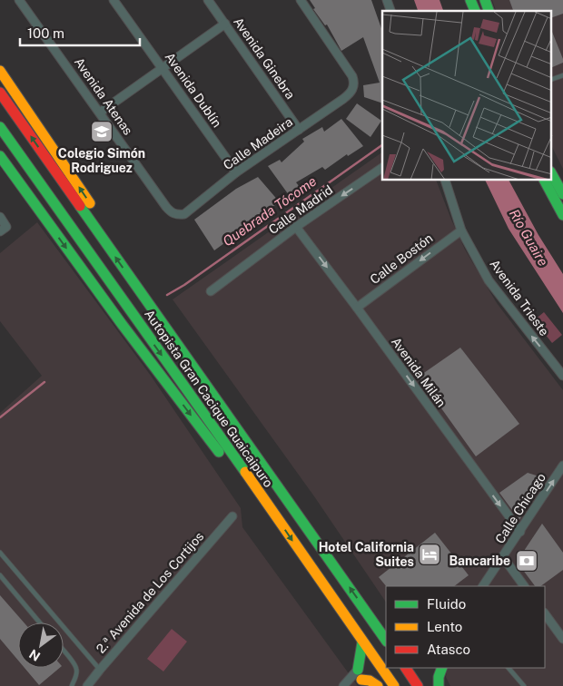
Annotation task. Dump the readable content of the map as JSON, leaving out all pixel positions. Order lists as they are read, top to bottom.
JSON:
{
  "streets": {
    "main road": ["Autopista Gran Cacique Guaicaipuro"],
    "street": [
      "Avenida Ginebra",
      "Avenida Dublín",
      "Avenida Atenas",
      "Calle Madeira",
      "Calle Madrid",
      "Calle Bostón",
      "Avenida Trieste",
      "Avenida Milán",
      "Calle Chicago",
      "2.ª Avenida de Los Cortijos"
    ]
  },
  "crossings": [
    ["Avenida Ginebra", "Calle Madeira"],
    ["Avenida Dublín", "Calle Madeira"],
    ["Avenida Atenas", "Calle Madeira"],
    ["Calle Madrid", "Avenida Milán"],
    ["Calle Bostón", "Avenida Trieste"],
    ["Calle Bostón", "Avenida Milán"],
    ["Avenida Milán", "Calle Chicago"]
  ],
  "one_way": [
    "Calle Madrid",
    "Calle Bostón",
    "Avenida Trieste",
    "Avenida Milán",
    "Calle Chicago"
  ],
  "water": ["Quebrada Tócome", "Río Guaire"],
  "places": {
    "school or university": ["Colegio Simón Rodriguez"],
    "hotel": ["Hotel California Suites"],
    "bank": ["Bancaribe"]
  },
  "legend": ["Fluido", "Lento", "Atasco"],
  "scale_bar": "100 m",
  "north": "bottom left"
}
